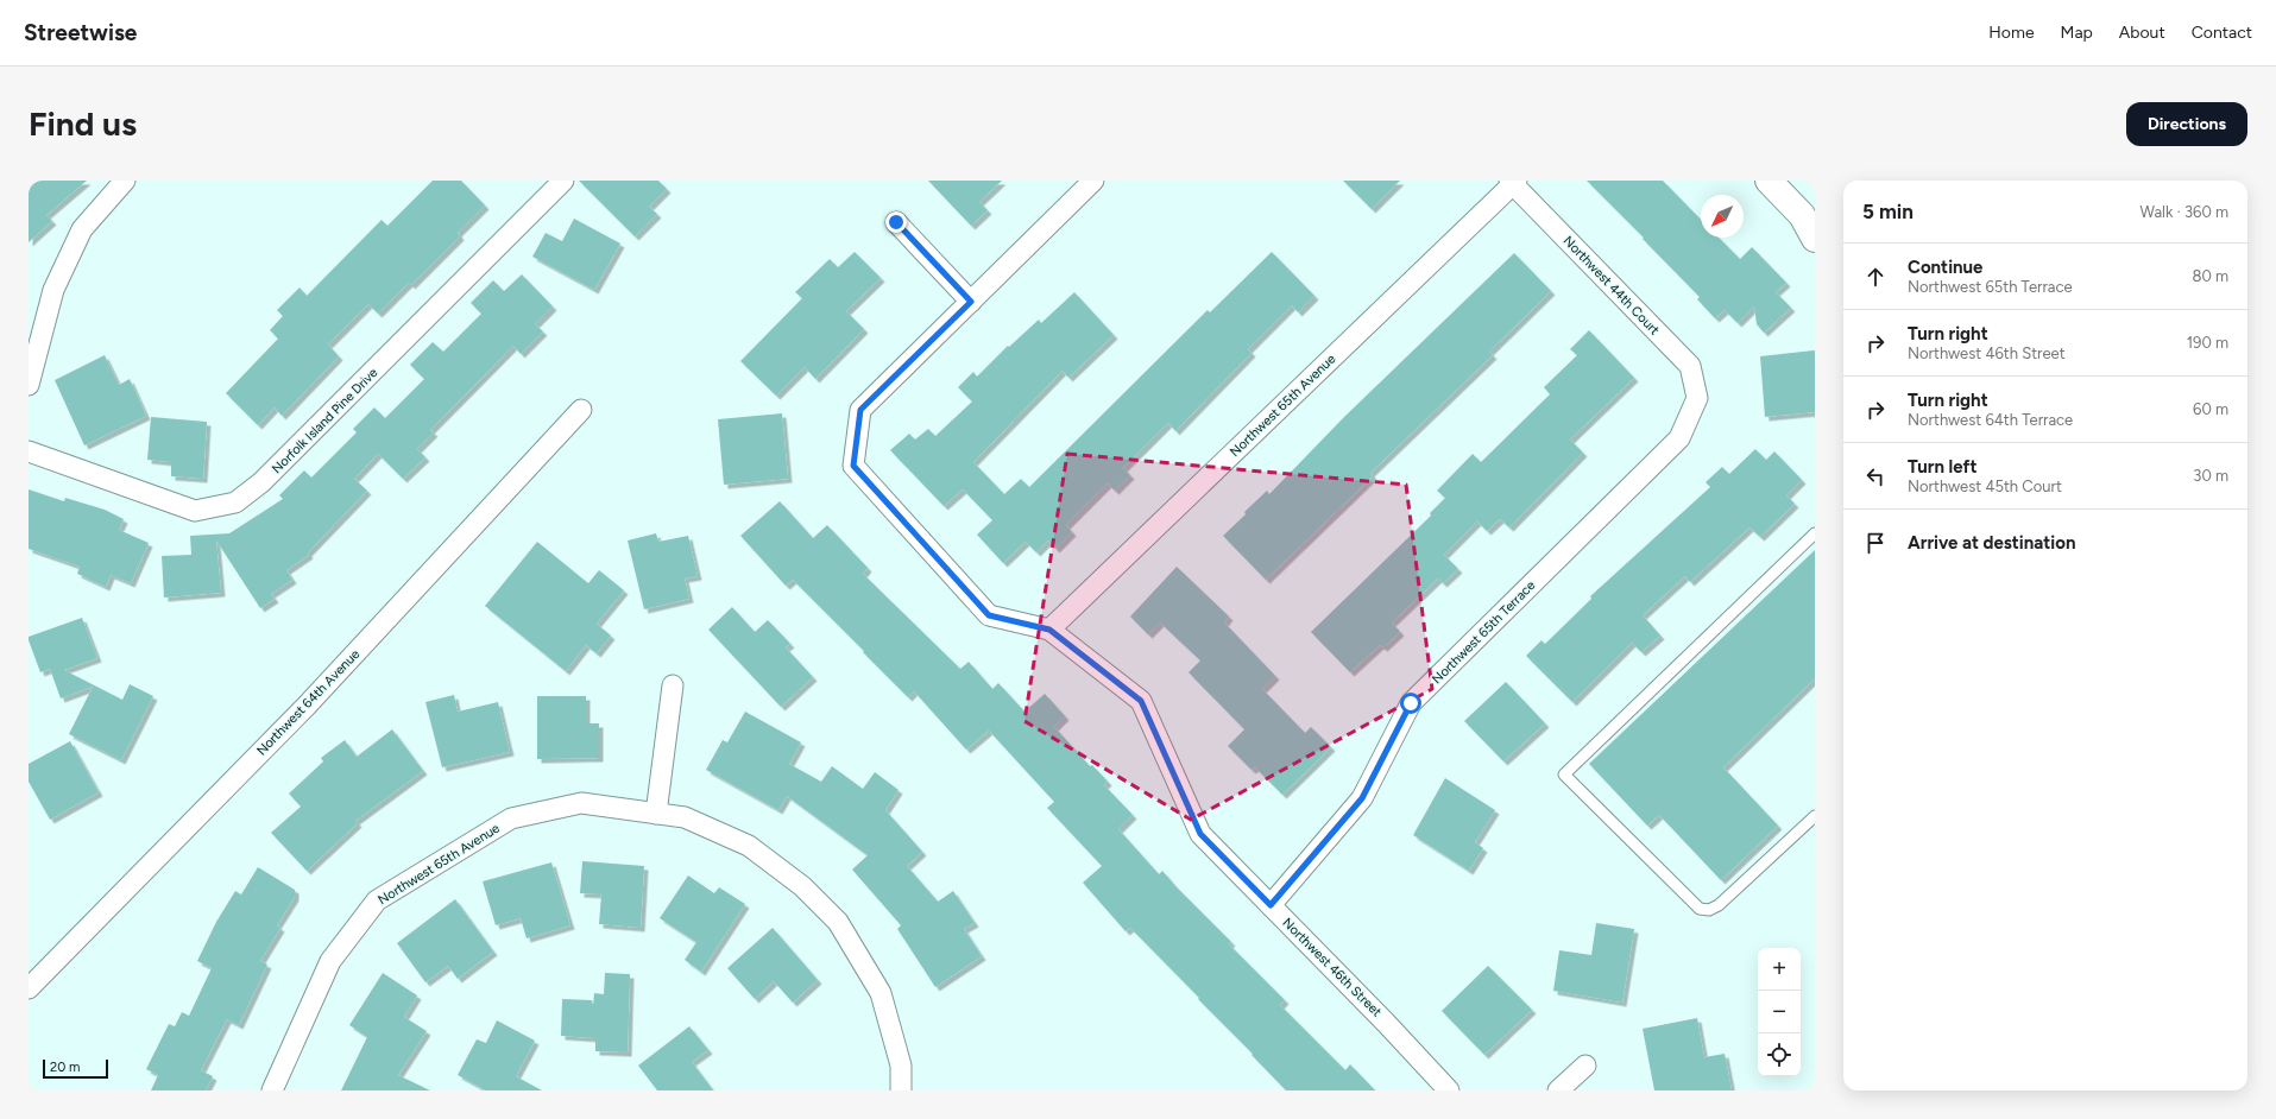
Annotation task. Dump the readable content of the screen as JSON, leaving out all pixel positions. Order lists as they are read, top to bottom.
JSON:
{
  "streets": {
    "street": [
      "Northwest 44th Court",
      "Northwest 65th Avenue",
      "Norfolk Island Pine Drive",
      "Northwest 65th Terrace",
      "Northwest 64th Avenue",
      "Northwest 46th Street"
    ]
  },
  "crossings": [
    ["Northwest 44th Court", "Northwest 65th Avenue"],
    ["Northwest 44th Court", "Northwest 65th Terrace"],
    ["Northwest 65th Avenue", "Northwest 46th Street"],
    ["Northwest 65th Terrace", "Northwest 46th Street"]
  ],
  "scale_bar": "20 m",
  "north": "bottom left",
  "page": {
    "header": "Streetwise",
    "nav": [
      "Home",
      "Map",
      "About",
      "Contact"
    ],
    "buttons": "Directions",
    "title": "Find us",
    "heading": ["5 min", "Walk · 360 m"],
    "list": [
      ["Continue", "Northwest 65th Terrace", "80 m"],
      ["Turn right", "Northwest 46th Street", "190 m"],
      ["Turn right", "Northwest 64th Terrace", "60 m"],
      ["Turn left", "Northwest 45th Court", "30 m"],
      "Arrive at destination"
    ],
    "map_buttons": ["+", "−"],
    "scale": "20 m"
  }
}
